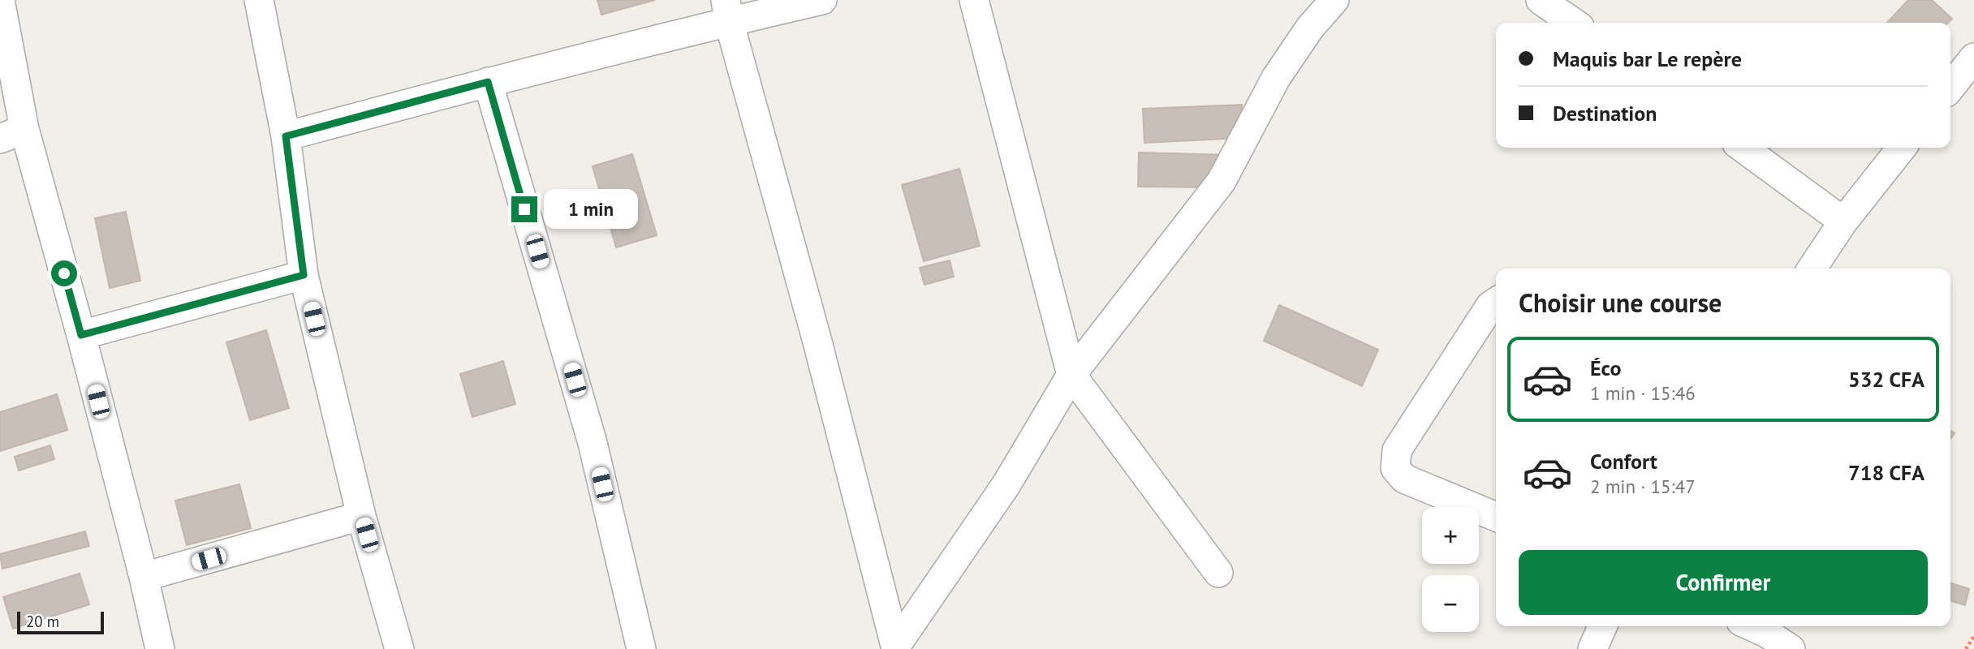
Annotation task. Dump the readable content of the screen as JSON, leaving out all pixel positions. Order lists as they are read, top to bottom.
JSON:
{
  "scale_bar": "20 m",
  "page": {
    "banner": ["Maquis bar Le repère", "Destination"],
    "bubble": "1 min",
    "heading": "Choisir une course",
    "list": [
      {
        "name": "Éco",
        "note": "1 min · 15:46",
        "value": "532 CFA"
      },
      {
        "name": "Confort",
        "note": "2 min · 15:47",
        "value": "718 CFA"
      }
    ],
    "map_buttons": ["+", "−"],
    "buttons": "Confirmer",
    "scale": "20 m"
  }
}
